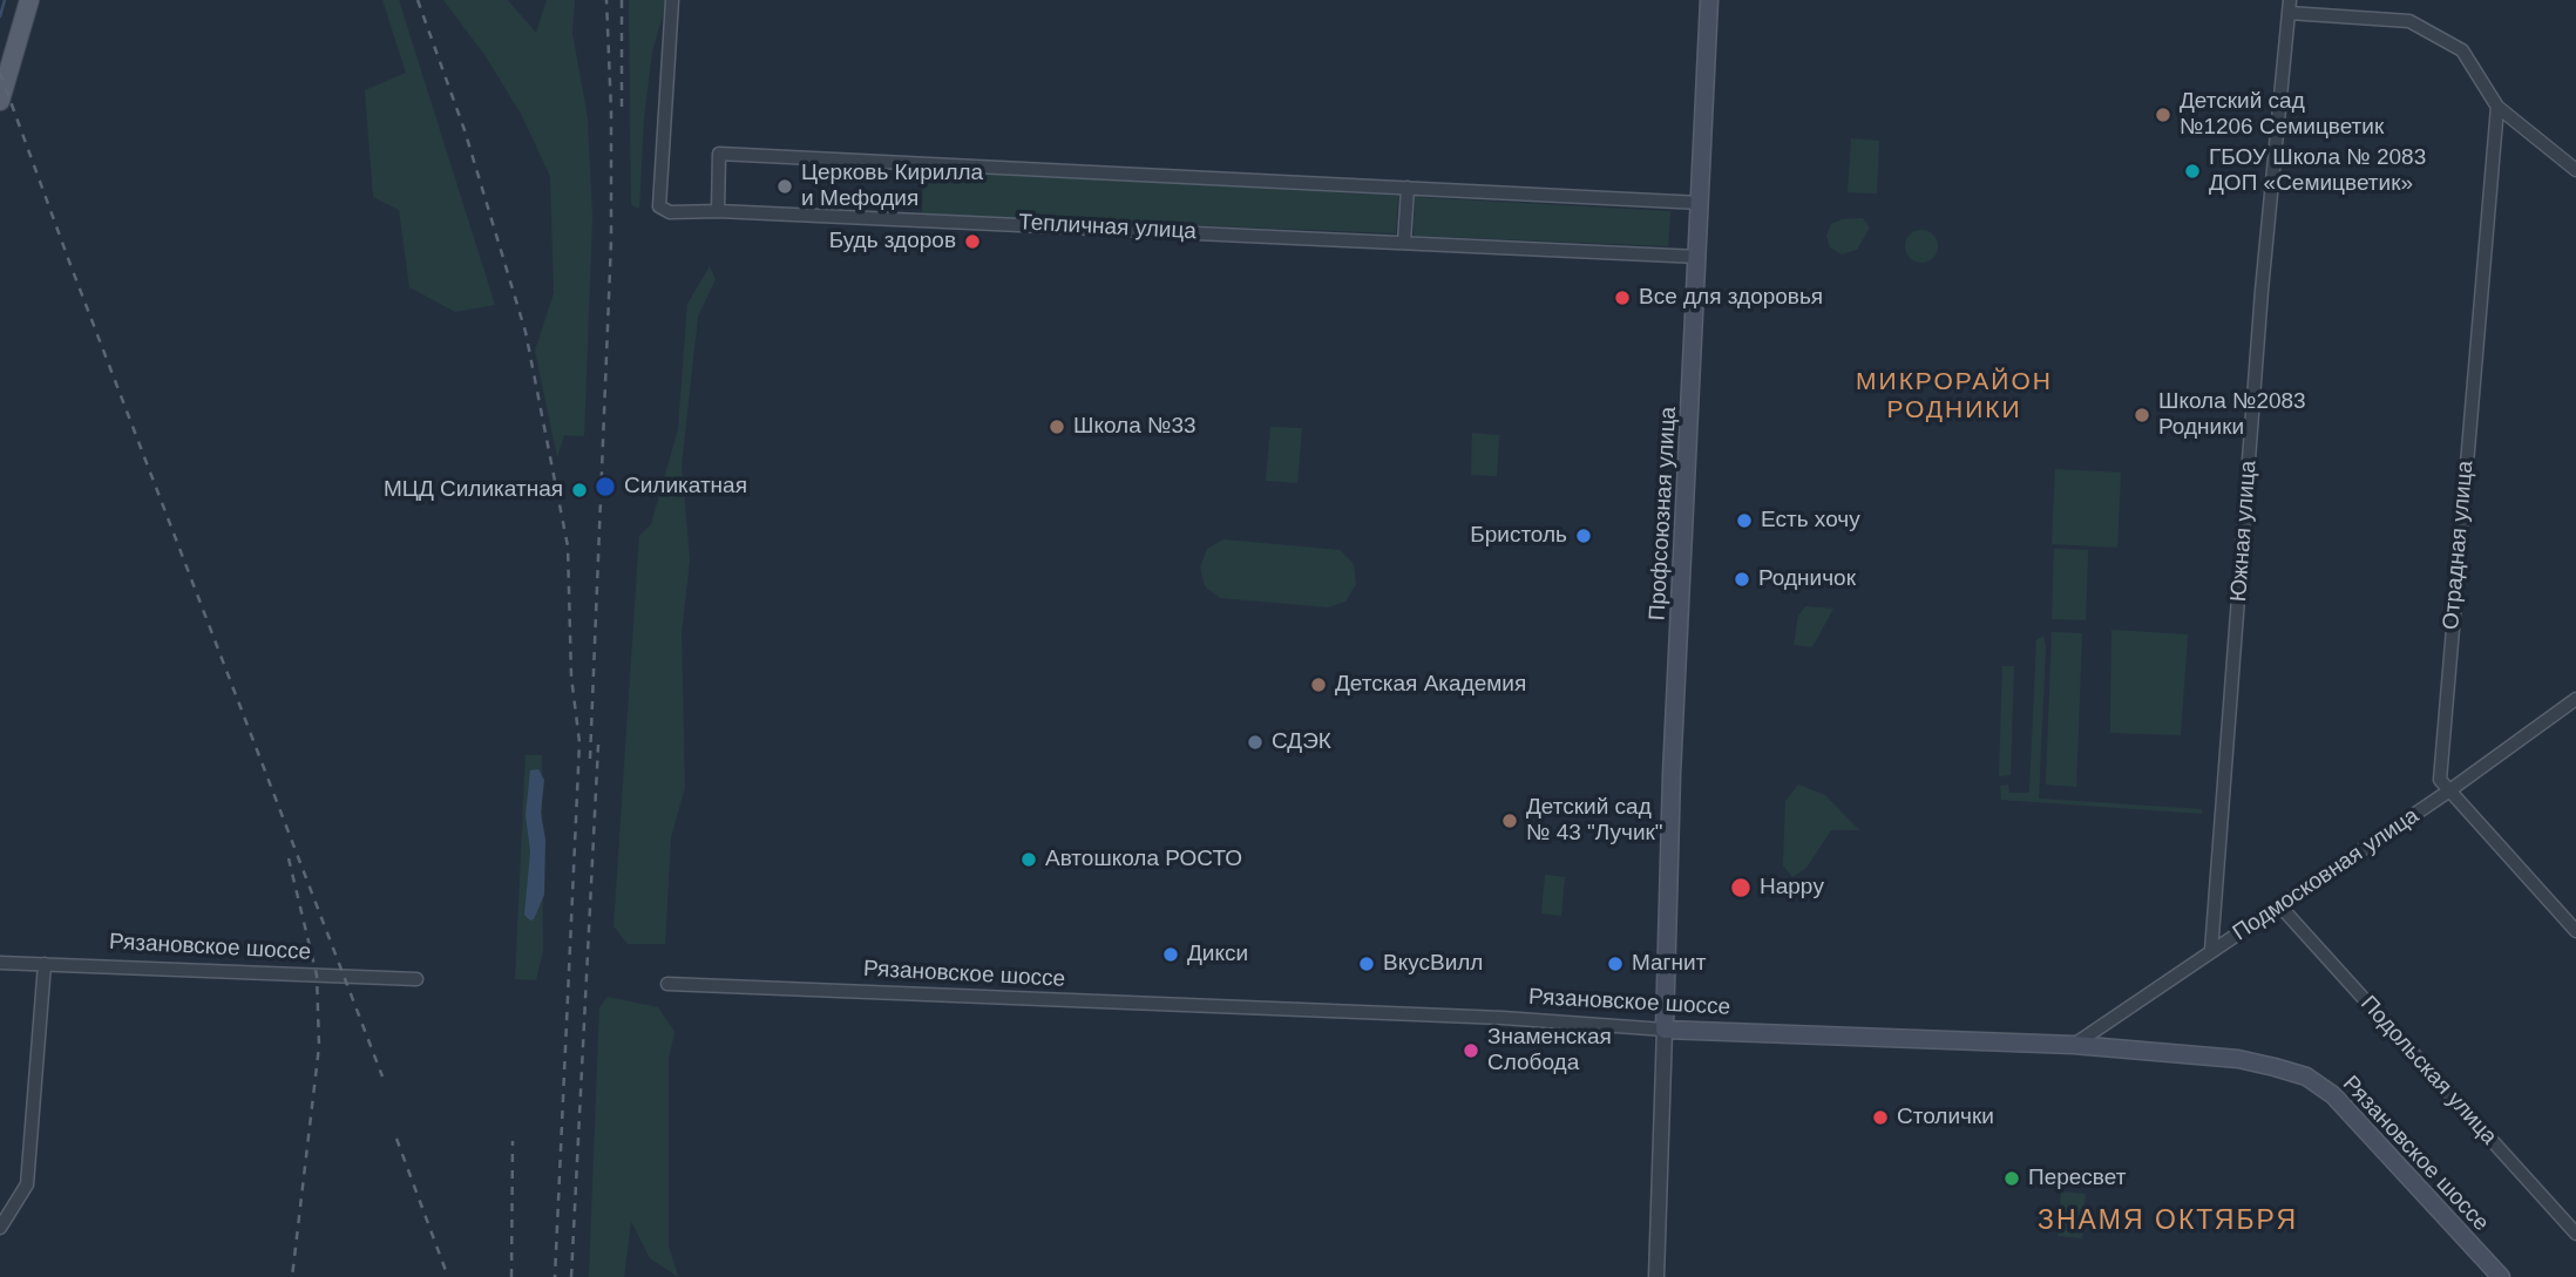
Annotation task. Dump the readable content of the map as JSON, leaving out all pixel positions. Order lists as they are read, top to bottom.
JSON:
{
  "streets": {
    "main road": ["Профсоюзная улица", "Рязановское шоссе"],
    "street": [
      "Тепличная улица",
      "Южная улица",
      "Отрадная улица",
      "Подмосковная улица",
      "Подольская улица"
    ]
  },
  "crossings": [
    ["Тепличная улица", "Профсоюзная улица"],
    ["Профсоюзная улица", "Рязановское шоссе"],
    ["Южная улица", "Подмосковная улица"],
    ["Отрадная улица", "Подмосковная улица"],
    ["Подмосковная улица", "Рязановское шоссе"],
    ["Подмосковная улица", "Подольская улица"]
  ],
  "districts": ["МИКРОРАЙОН РОДНИКИ", "ЗНАМЯ ОКТЯБРЯ"],
  "places": [
    "Детский сад №1206 Семицветик",
    "ГБОУ Школа № 2083 ДОП «Семицветик»",
    "Церковь Кирилла и Мефодия",
    "Будь здоров",
    "Все для здоровья",
    "Школа №2083 Родники",
    "Школа №33",
    "Силикатная",
    "МЦД Силикатная",
    "Есть хочу",
    "Бристоль",
    "Родничок",
    "Детская Академия",
    "СДЭК",
    "Детский сад № 43 \"Лучик\"",
    "Автошкола РОСТО",
    "Happy",
    "Дикси",
    "ВкусВилл",
    "Магнит",
    "Знаменская Слобода",
    "Столички",
    "Пересвет"
  ]
}
